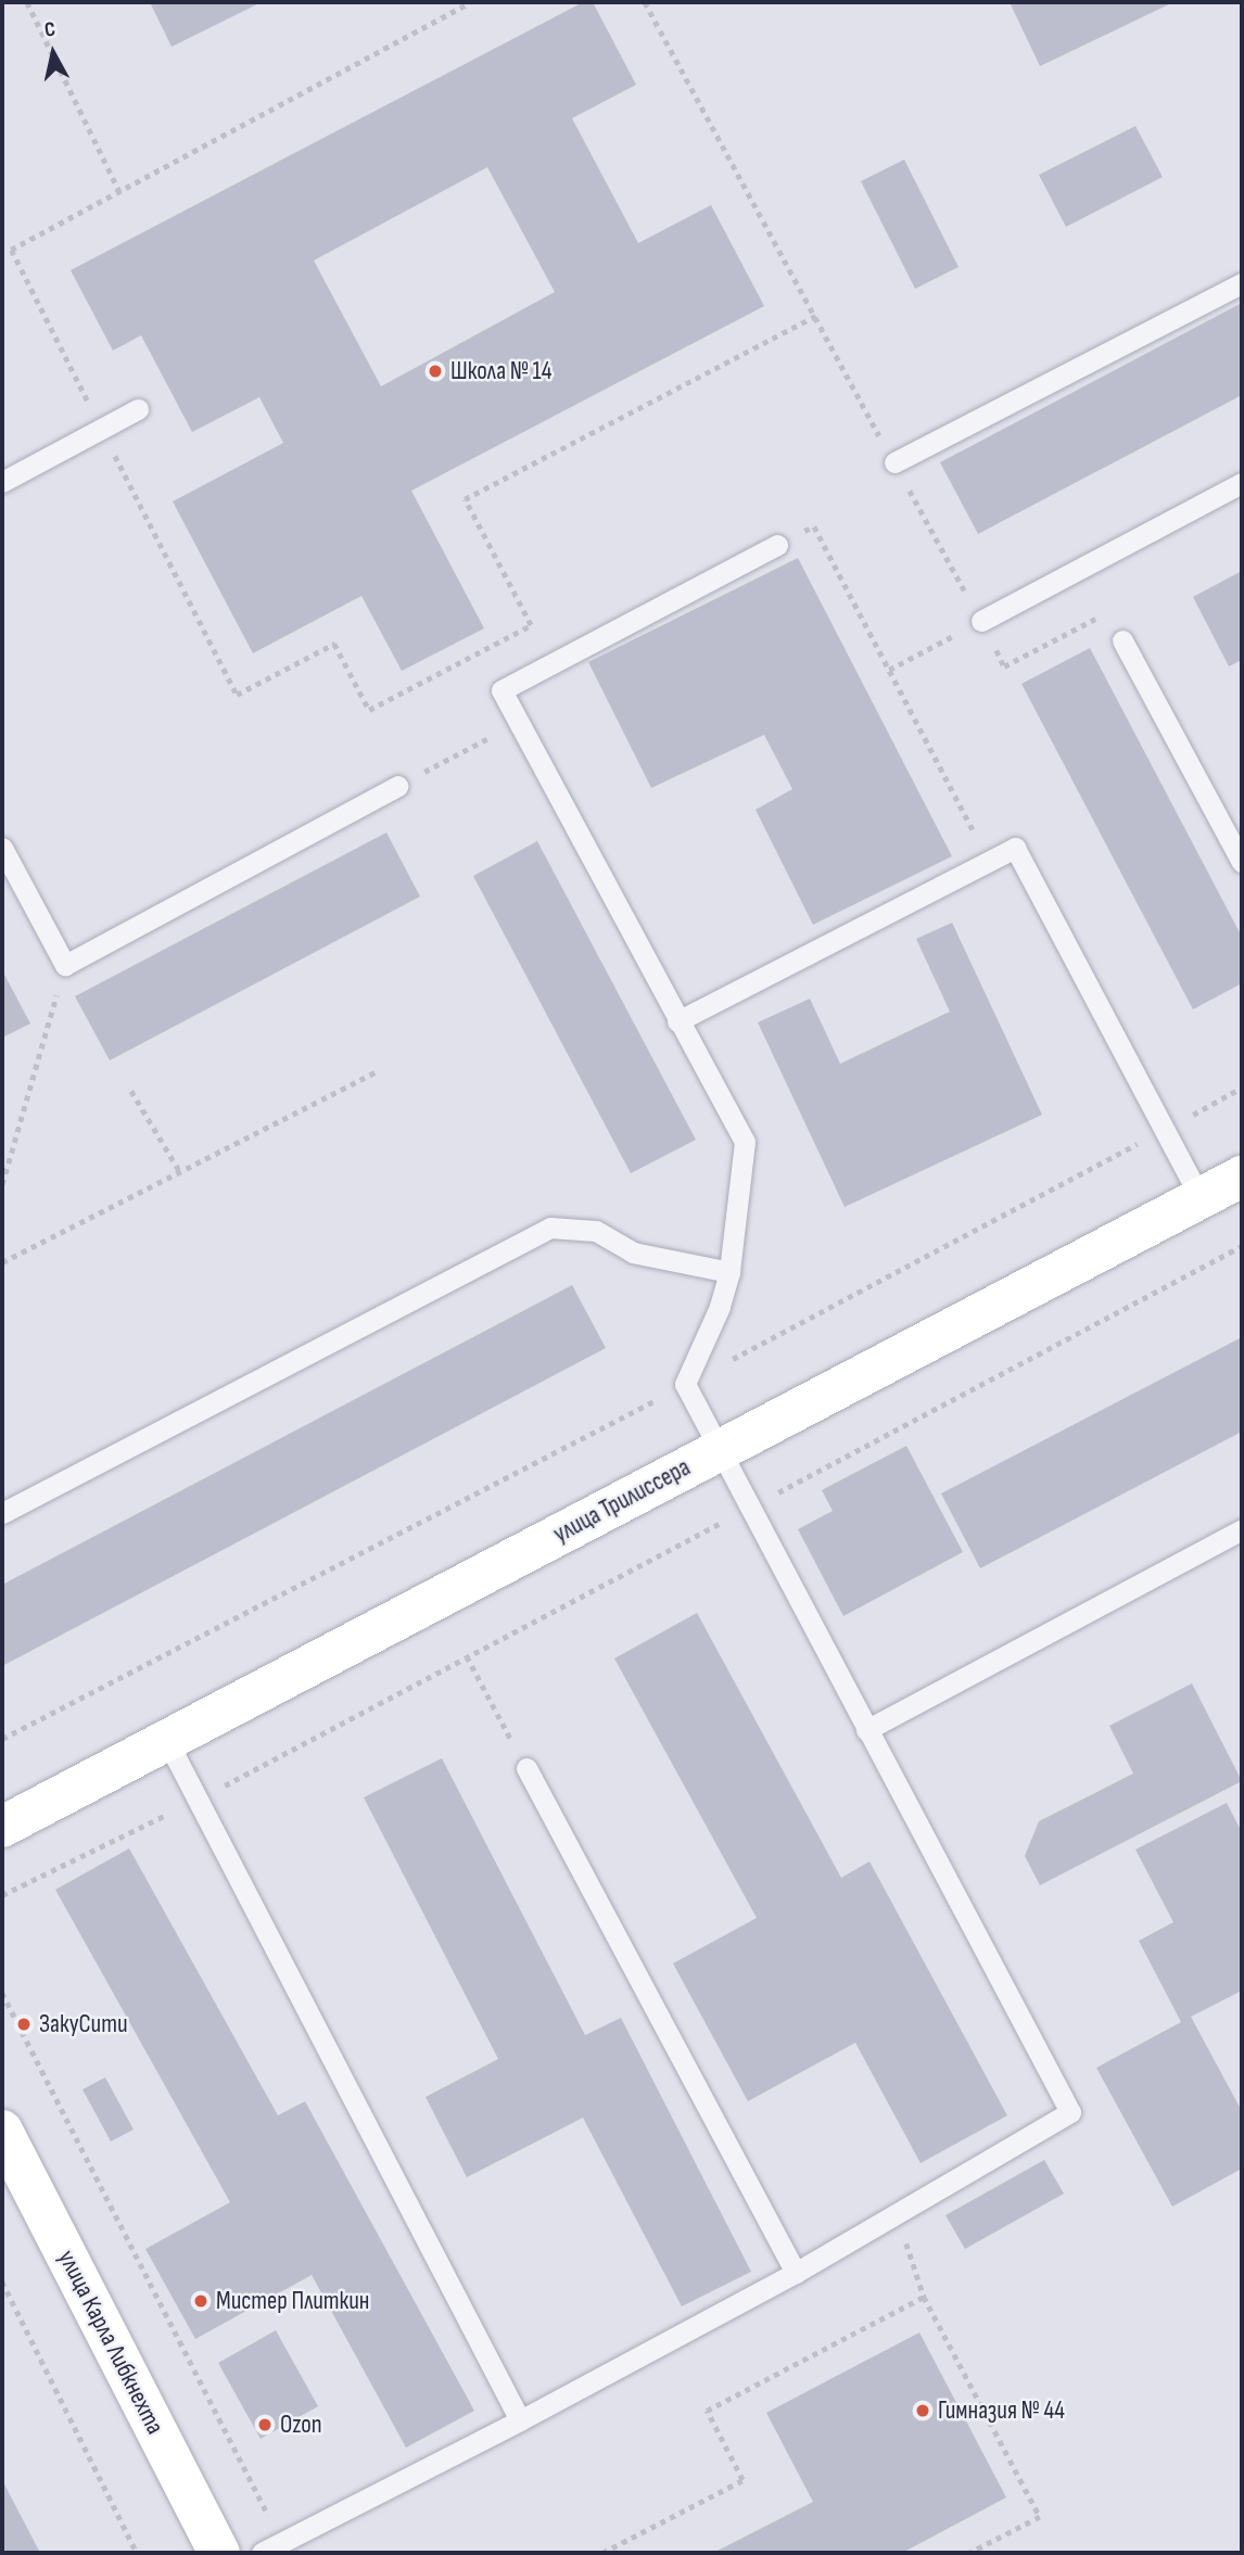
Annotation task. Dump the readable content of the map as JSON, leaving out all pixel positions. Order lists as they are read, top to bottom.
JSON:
{
  "streets": {
    "street": ["улица Трилиссера", "улица Карла Либкнехта"]
  },
  "places": [
    "Школа № 14",
    "ЗакуСити",
    "Мистер Плиткин",
    "Гимназия № 44",
    "Ozon"
  ],
  "north": "top"
}
